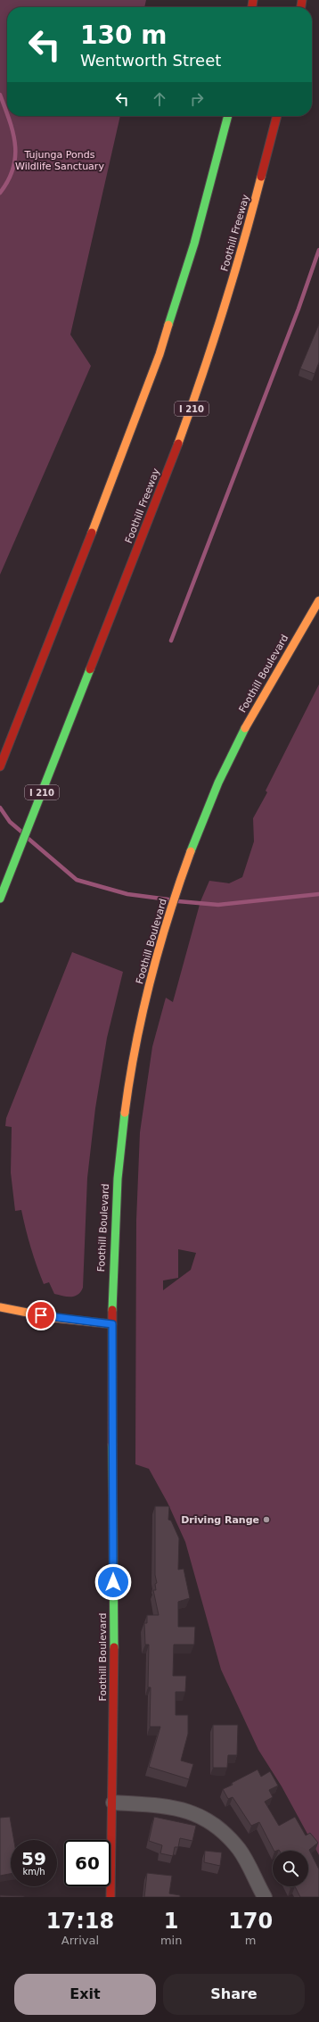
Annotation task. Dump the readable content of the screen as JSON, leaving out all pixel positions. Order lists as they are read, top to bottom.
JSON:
{
  "streets": {
    "main road": ["Foothill Freeway", "I 210", "Foothill Boulevard"]
  },
  "parks": ["Tujunga Ponds Wildlife Sanctuary"],
  "places": ["Driving Range"],
  "page": {
    "turn": ["130 m", "Wentworth Street"],
    "speed": "59 km/h",
    "limit": "60",
    "eta": [
      "17:18",
      "Arrival",
      "1",
      "min",
      "170",
      "m"
    ],
    "buttons": ["Exit", "Share"]
  }
}
